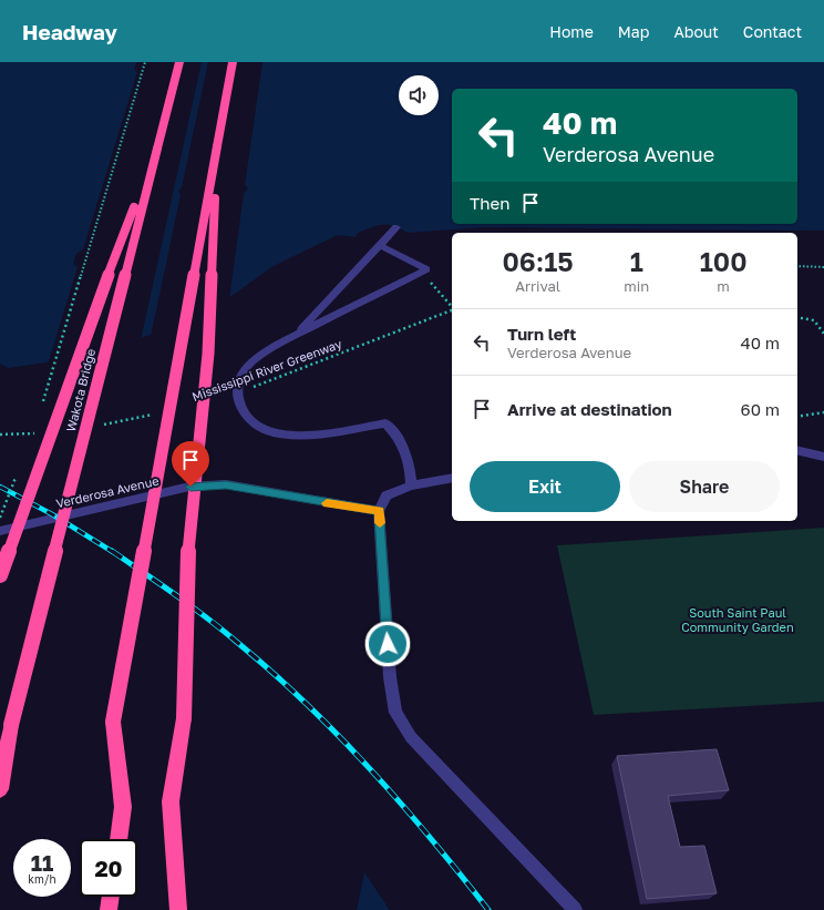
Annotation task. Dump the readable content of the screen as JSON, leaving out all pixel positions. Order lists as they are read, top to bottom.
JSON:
{
  "streets": {
    "highway": ["Wakota Bridge"],
    "street": ["Verderosa Avenue"],
    "path": ["Mississippi River Greenway"]
  },
  "parks": ["South Saint Paul Community Garden"],
  "page": {
    "header": "Headway",
    "nav": [
      "Home",
      "Map",
      "About",
      "Contact"
    ],
    "turn": ["40 m", "Verderosa Avenue"],
    "then": "Then",
    "eta": [
      "06:15",
      "Arrival",
      "1",
      "min",
      "100",
      "m"
    ],
    "list": [
      {
        "name": "Turn left",
        "note": "Verderosa Avenue",
        "value": "40 m"
      },
      {
        "name": "Arrive at destination",
        "value": "60 m"
      }
    ],
    "buttons": ["Exit", "Share"],
    "speed": "11 km/h",
    "limit": "20"
  }
}
